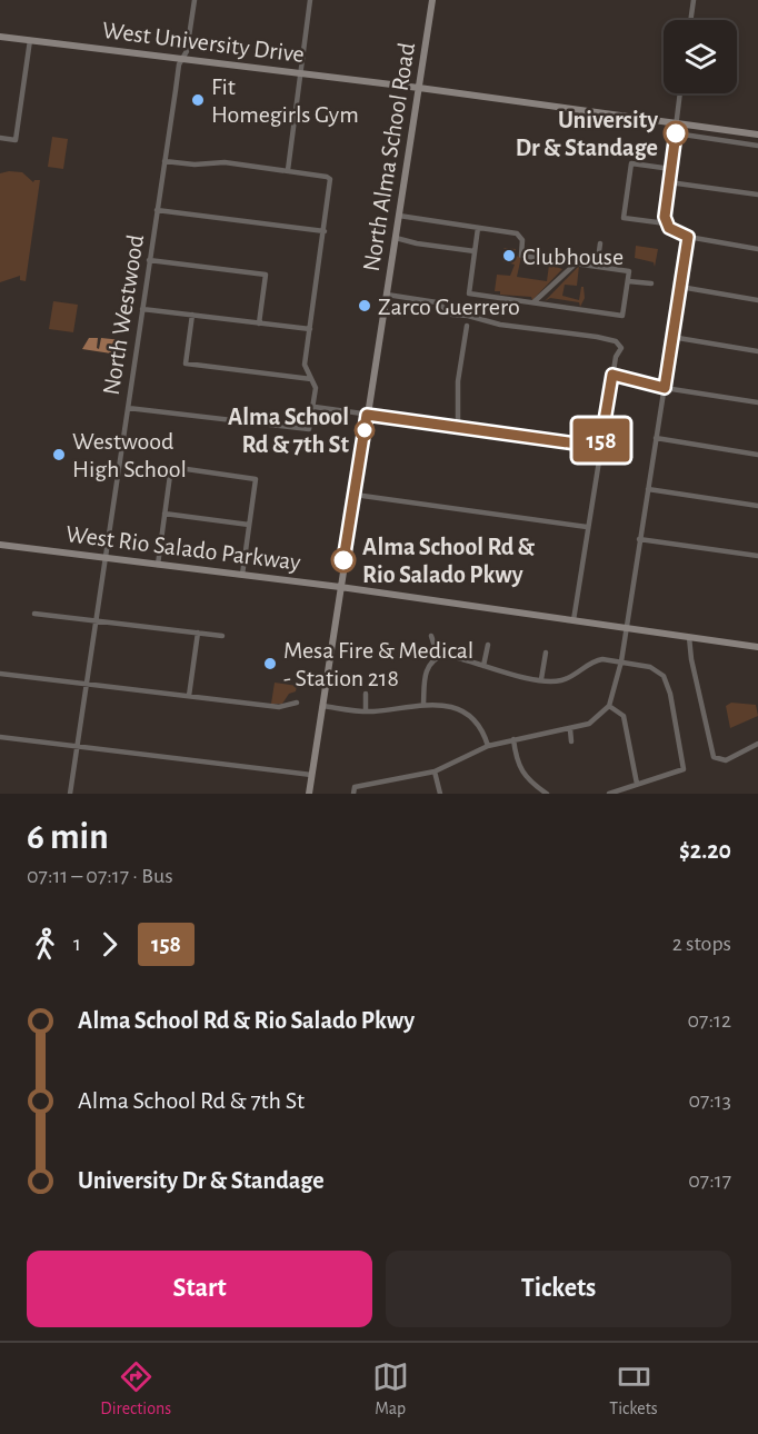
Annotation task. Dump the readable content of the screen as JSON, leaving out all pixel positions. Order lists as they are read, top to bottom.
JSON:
{
  "streets": {
    "main road": ["West University Drive", "North Alma School Road", "West Rio Salado Parkway"],
    "street": ["North Westwood"]
  },
  "crossings": [
    ["West University Drive", "North Alma School Road"],
    ["West University Drive", "North Westwood"],
    ["North Alma School Road", "West Rio Salado Parkway"],
    ["North Westwood", "West Rio Salado Parkway"]
  ],
  "places": [
    "Fit Homegirls Gym",
    "University Dr & Standage",
    "Clubhouse",
    "Zarco Guerrero",
    "Alma School Rd & 7th St",
    "Westwood High School",
    "Alma School Rd & Rio Salado Pkwy",
    "Mesa Fire & Medical - Station 218"
  ],
  "lines": ["bus line 158"],
  "page": {
    "on_map": "158",
    "heading": ["6 min", "07:11 – 07:17 · Bus", "$2.20"],
    "legs": ["1", "158", "2 stops"],
    "list": [
      {
        "name": "Alma School Rd & Rio Salado Pkwy",
        "value": "07:12"
      },
      {
        "name": "Alma School Rd & 7th St",
        "value": "07:13"
      },
      {
        "name": "University Dr & Standage",
        "value": "07:17"
      }
    ],
    "buttons": ["Start", "Tickets"],
    "tabs": ["Directions", "Map", "Tickets"]
  }
}
